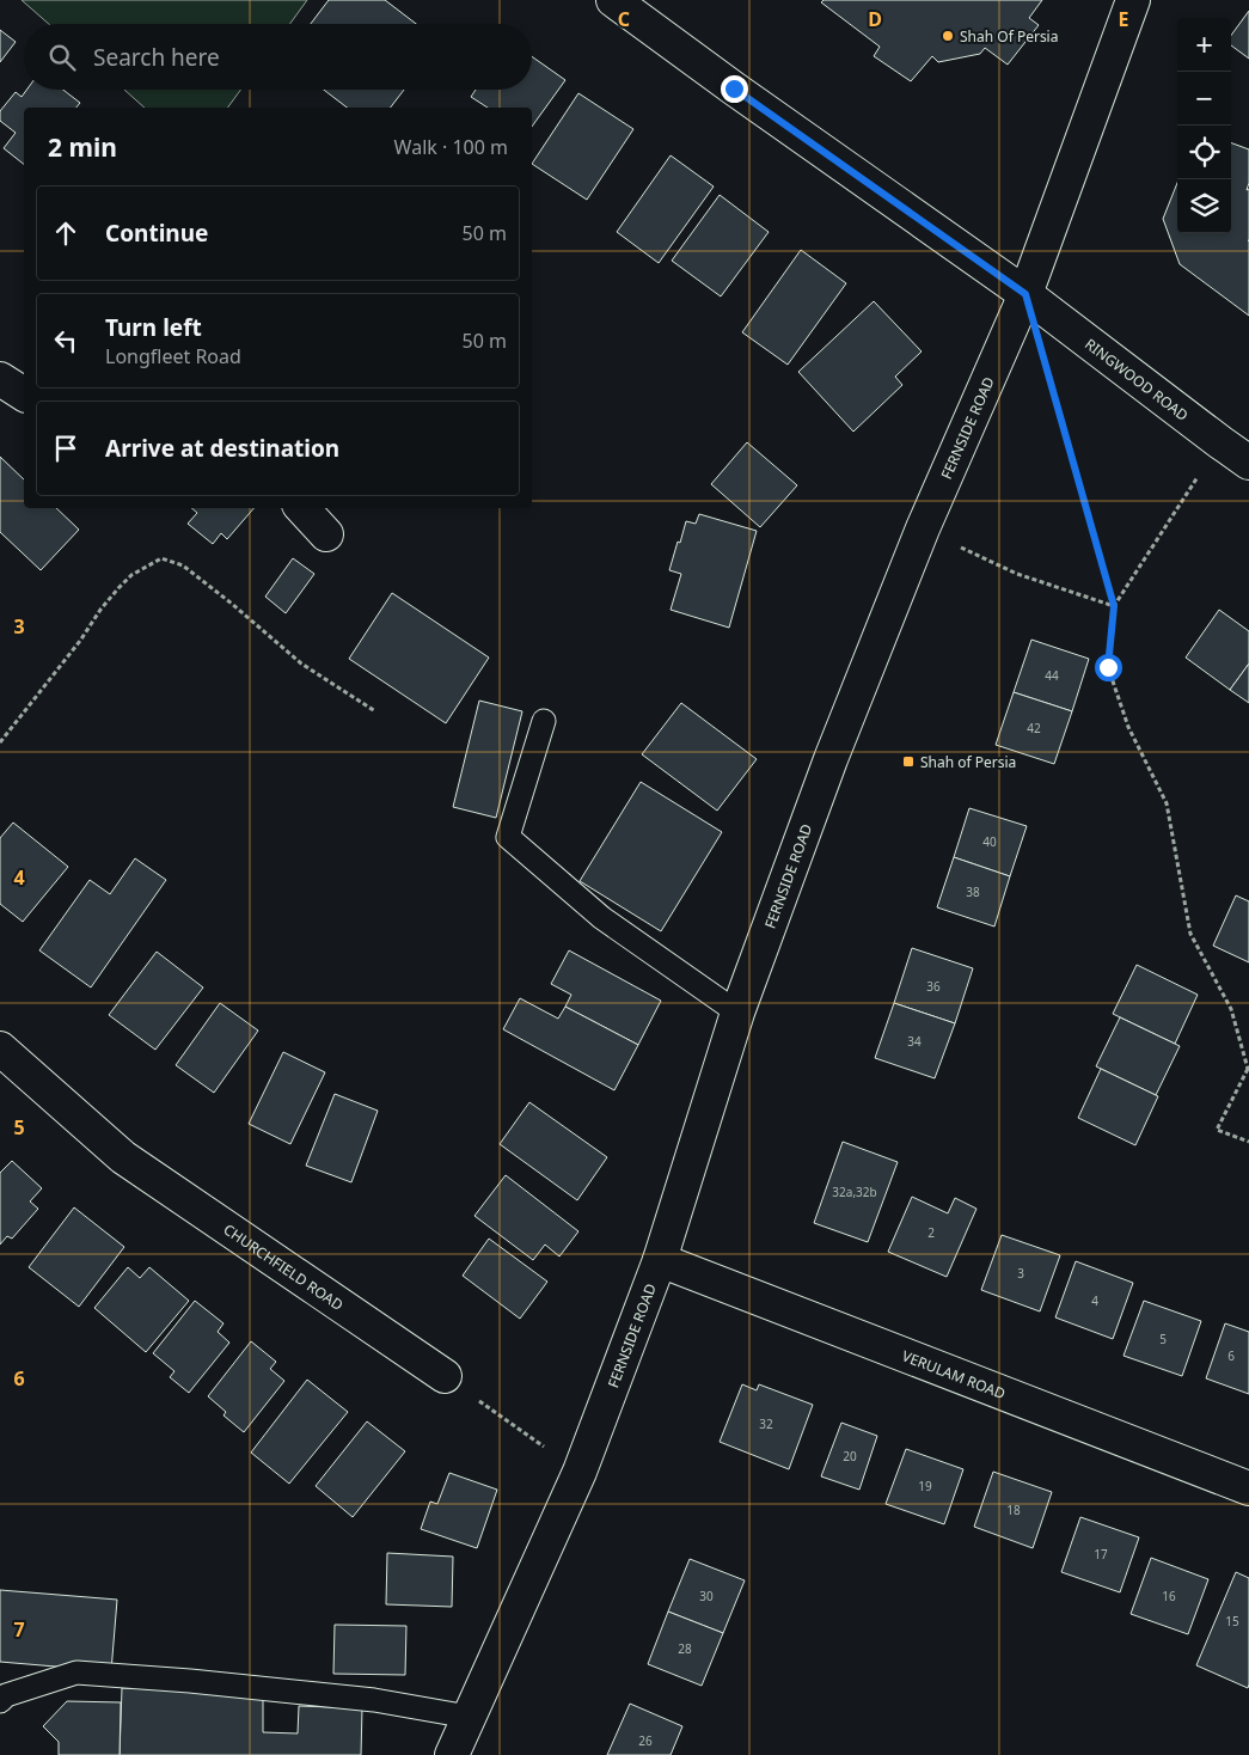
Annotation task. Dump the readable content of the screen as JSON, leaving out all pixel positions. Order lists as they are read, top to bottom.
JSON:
{
  "streets": {
    "main road": [
      "RINGWOOD ROAD",
      "FERNSIDE ROAD",
      "CHURCHFIELD ROAD",
      "VERULAM ROAD"
    ]
  },
  "crossings": [
    ["RINGWOOD ROAD", "FERNSIDE ROAD"],
    ["FERNSIDE ROAD", "VERULAM ROAD"]
  ],
  "places": {
    "other": ["Shah Of Persia"],
    "transit": ["Shah of Persia"]
  },
  "house_numbers": [
    "44",
    "42",
    "40",
    "38",
    "36",
    "34",
    "32a,32b",
    "2",
    "3",
    "4",
    "5",
    "6",
    "32",
    "20",
    "19",
    "18",
    "17",
    "30",
    "16",
    "15",
    "28",
    "26"
  ],
  "page": {
    "map_buttons": ["+", "−"],
    "search": "Search here",
    "heading": ["2 min", "Walk · 100 m"],
    "list": [
      ["Continue", "50 m"],
      ["Turn left", "Longfleet Road", "50 m"],
      "Arrive at destination"
    ]
  },
  "grid": {
    "columns": ["C", "D", "E"],
    "rows": [
      "3",
      "4",
      "5",
      "6",
      "7"
    ]
  }
}
